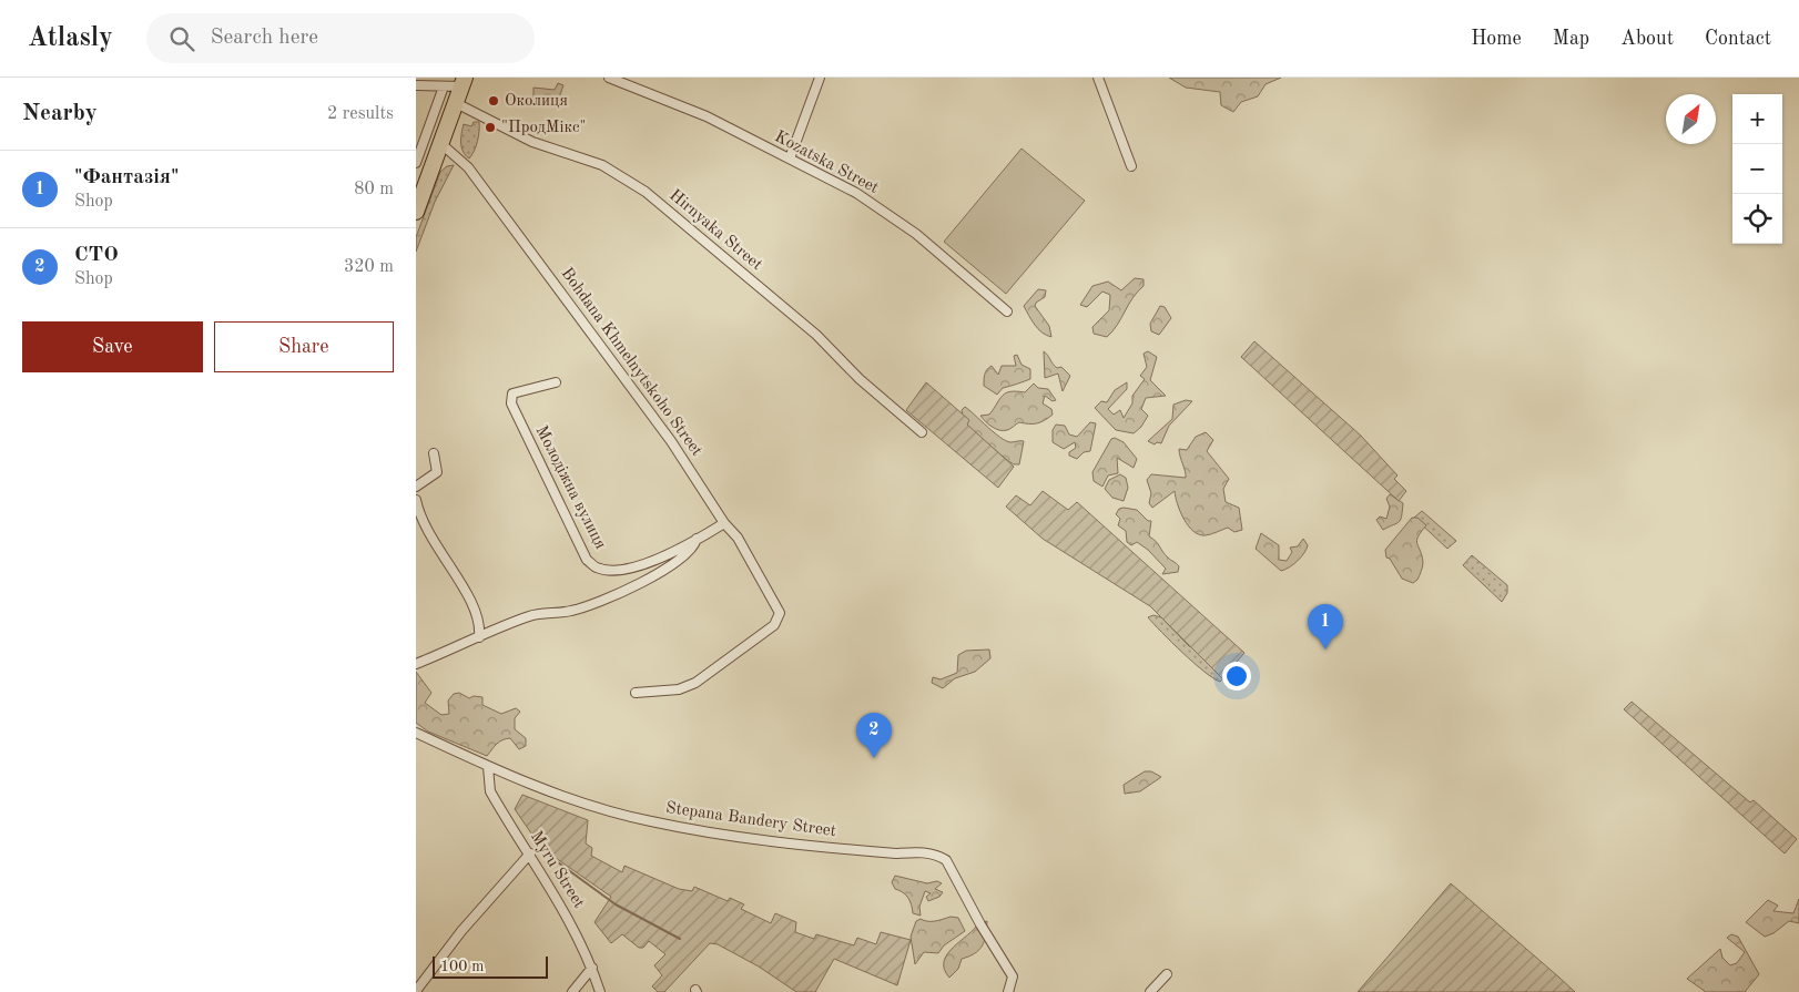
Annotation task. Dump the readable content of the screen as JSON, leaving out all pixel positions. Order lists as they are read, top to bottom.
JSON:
{
  "streets": {
    "street": [
      "Kozatska Street",
      "Hirnyaka Street",
      "Bohdana Khmelnytskoho Street",
      "Молодіжна вулиця",
      "Stepana Bandery Street",
      "Myru Street"
    ]
  },
  "crossings": [
    ["Bohdana Khmelnytskoho Street", "Молодіжна вулиця"],
    ["Stepana Bandery Street", "Myru Street"]
  ],
  "places": ["Околиця", "\"ПродМікс\""],
  "scale_bar": "100 m",
  "north": "top right",
  "page": {
    "header": "Atlasly",
    "search": "Search here",
    "nav": [
      "Home",
      "Map",
      "About",
      "Contact"
    ],
    "heading": ["Nearby", "2 results"],
    "map_buttons": ["+", "−"],
    "list": [
      {
        "mark": "1",
        "name": "\"Фантазія\"",
        "note": "Shop",
        "value": "80 m"
      },
      {
        "mark": "2",
        "name": "СТО",
        "note": "Shop",
        "value": "320 m"
      }
    ],
    "buttons": ["Save", "Share"],
    "pins": ["1", "2"],
    "scale": "100 m"
  }
}
